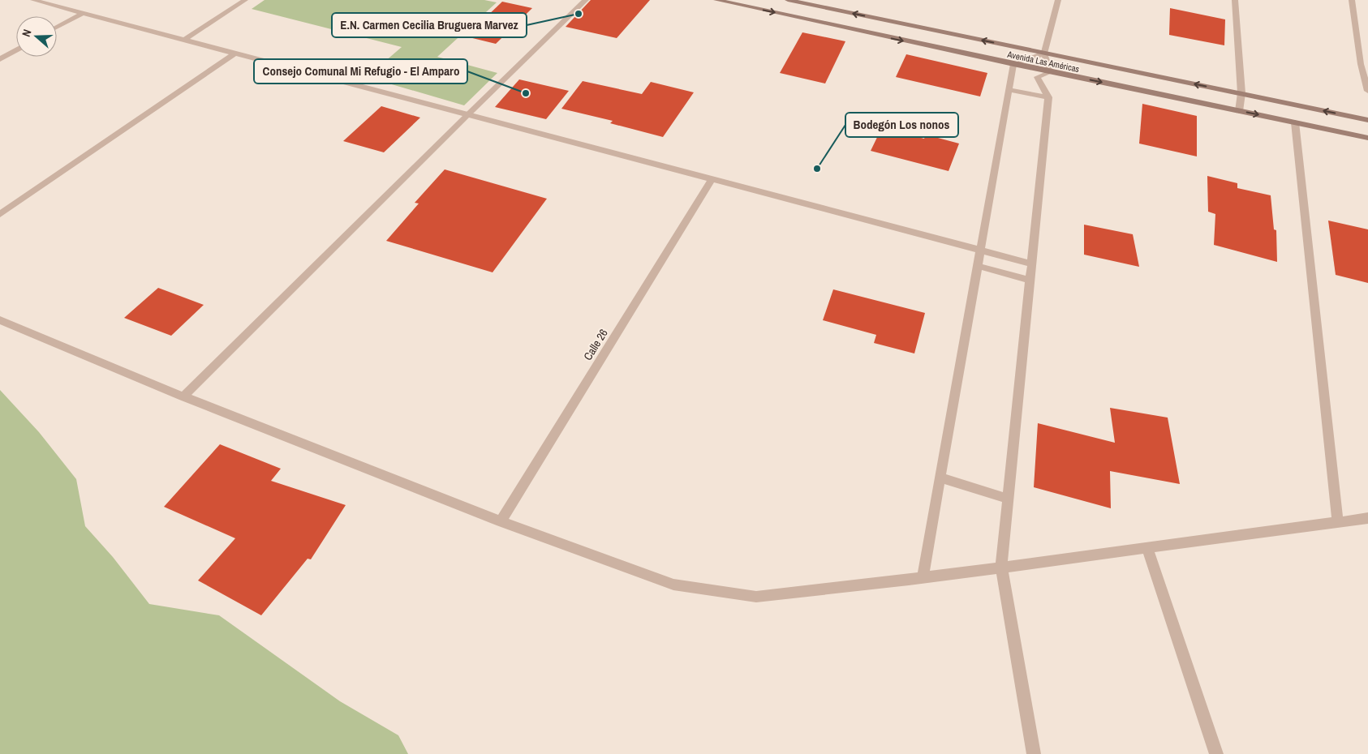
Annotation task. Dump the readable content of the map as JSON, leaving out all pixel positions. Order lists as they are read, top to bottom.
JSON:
{
  "streets": {
    "main road": ["Avenida Las Américas"],
    "street": ["Calle 26"]
  },
  "places": ["E.N. Carmen Cecilia Bruguera Marvez", "Consejo Comunal Mi Refugio - El Amparo", "Bodegón Los nonos"],
  "north": "left"
}
